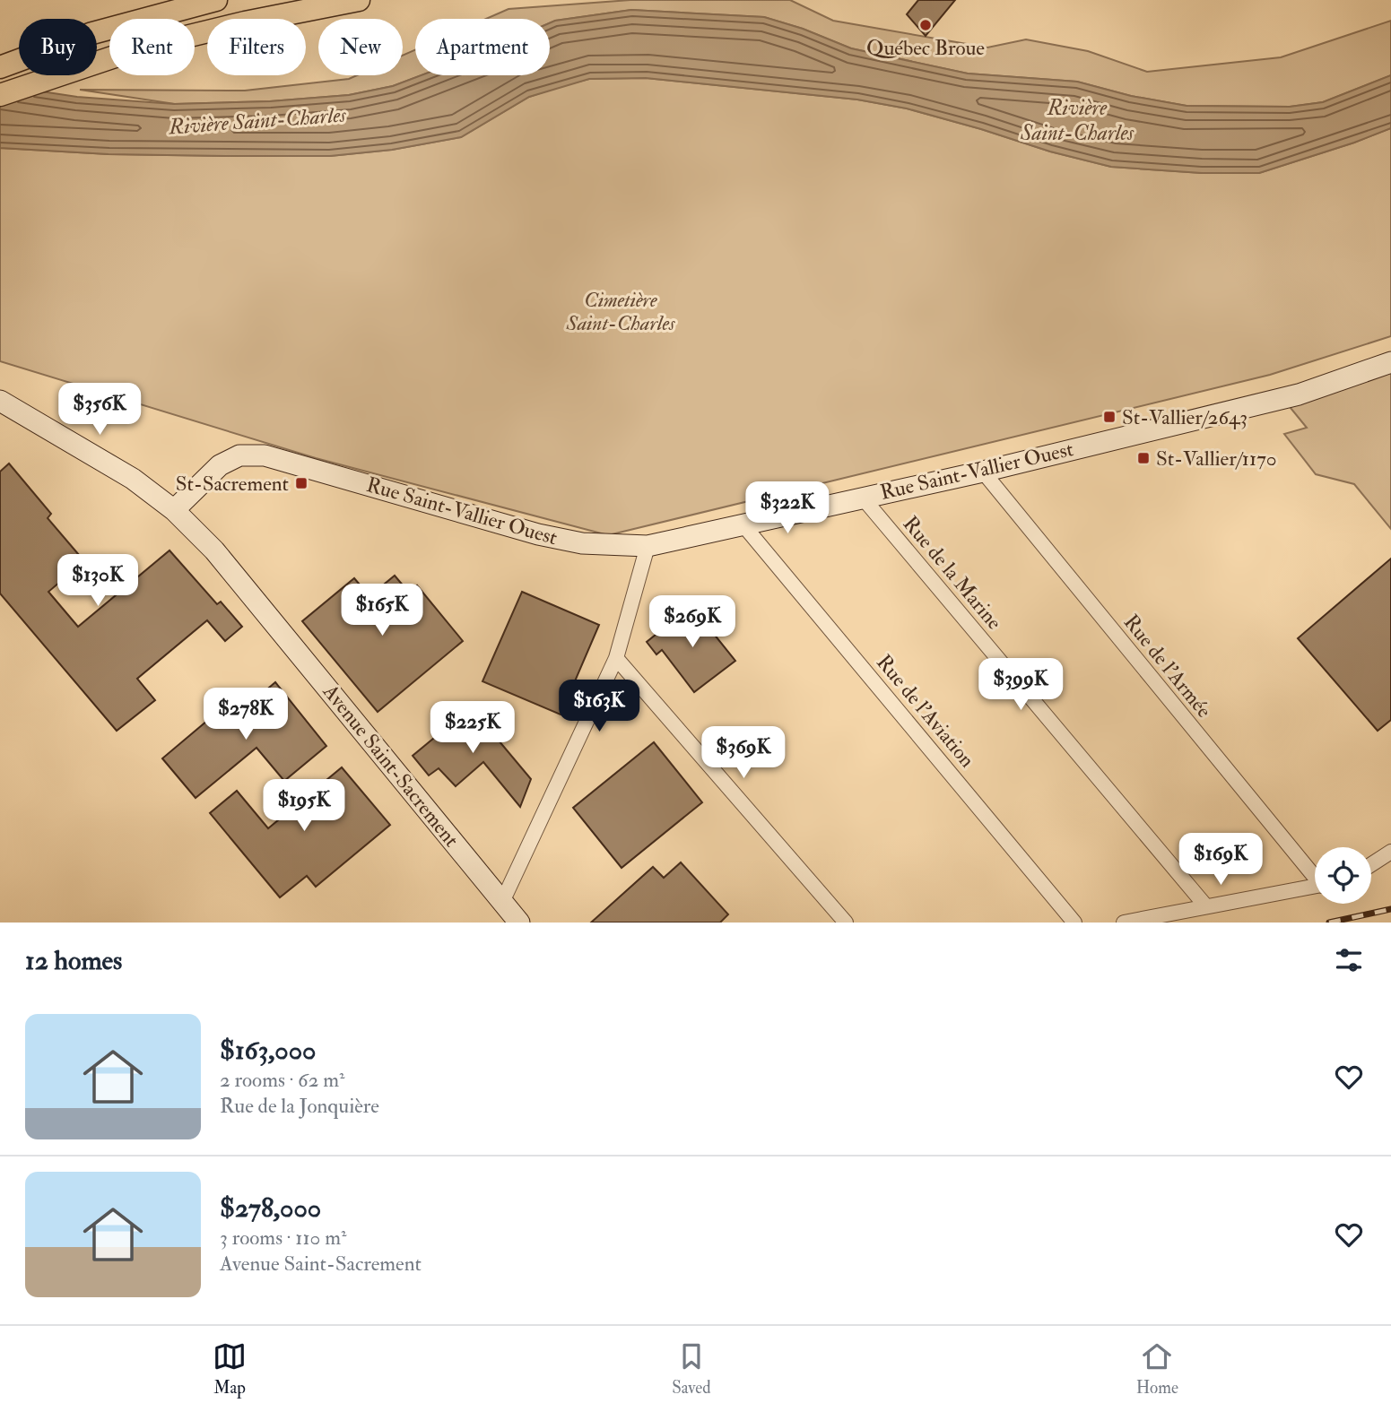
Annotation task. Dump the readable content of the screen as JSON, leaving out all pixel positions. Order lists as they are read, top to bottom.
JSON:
{
  "streets": {
    "street": [
      "Rue Saint-Vallier Ouest",
      "Rue de la Marine",
      "Rue de l'Armée",
      "Rue de l'Aviation",
      "Avenue Saint-Sacrement"
    ]
  },
  "crossings": [
    ["Rue Saint-Vallier Ouest", "Rue de la Marine"],
    ["Rue Saint-Vallier Ouest", "Rue de l'Armée"],
    ["Rue Saint-Vallier Ouest", "Rue de l'Aviation"],
    ["Rue Saint-Vallier Ouest", "Avenue Saint-Sacrement"]
  ],
  "water": ["Rivière Saint-Charles"],
  "parks": ["Cimetière Saint-Charles"],
  "places": {
    "other": ["Québec Broue"],
    "transit": ["St-Vallier/2643", "St-Vallier/1170", "St-Sacrement"]
  },
  "page": {
    "chip": [
      "Buy",
      "Rent",
      "Filters",
      "New",
      "Apartment"
    ],
    "price": [
      "$356K",
      "$322K",
      "$130K",
      "$165K",
      "$269K",
      "$399K",
      "$163K",
      "$278K",
      "$225K",
      "$369K",
      "$195K",
      "$169K"
    ],
    "heading": "12 homes",
    "list": [
      {
        "name": "$163,000",
        "note": "2 rooms · 62 m² · Rue de la Jonquière"
      },
      {
        "name": "$278,000",
        "note": "3 rooms · 110 m² · Avenue Saint-Sacrement"
      }
    ],
    "tabs": ["Map", "Saved", "Home"]
  }
}
